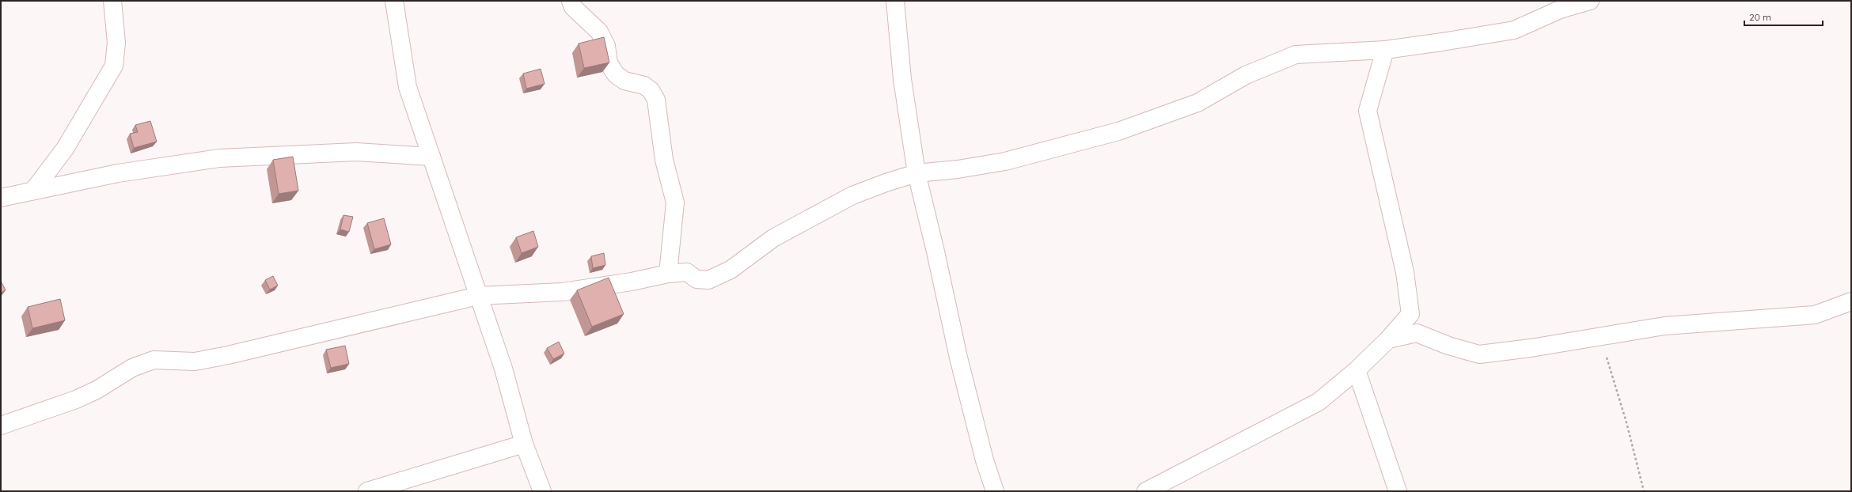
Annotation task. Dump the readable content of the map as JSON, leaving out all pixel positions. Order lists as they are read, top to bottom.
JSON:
{
  "scale_bar": "20 m"
}
